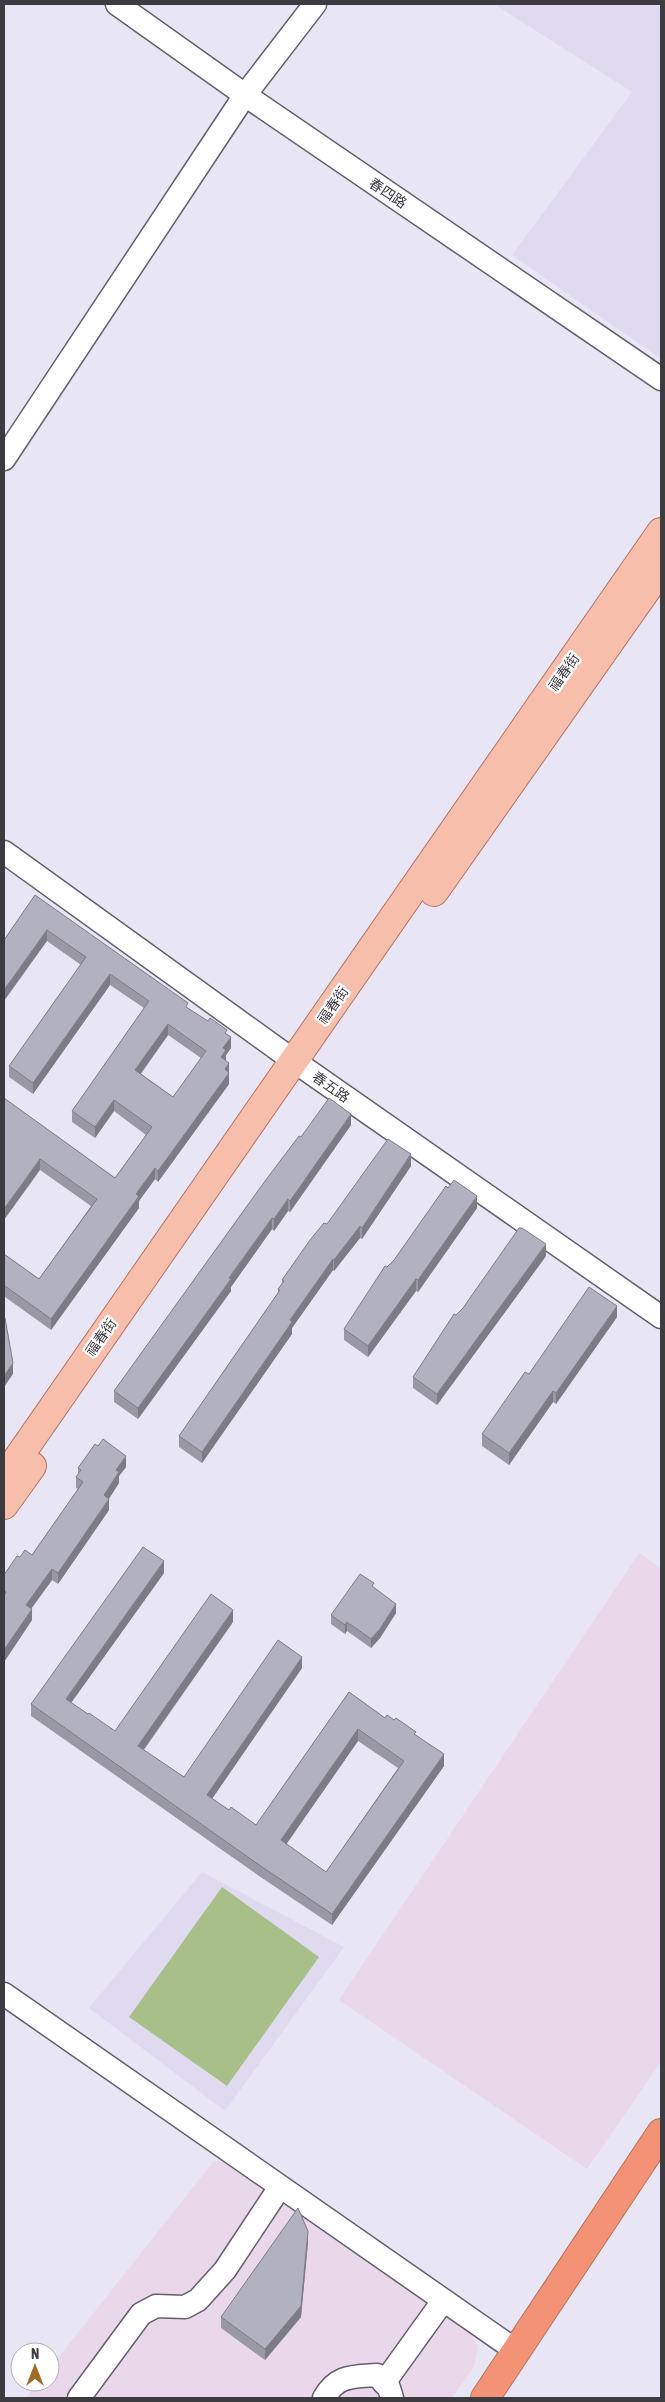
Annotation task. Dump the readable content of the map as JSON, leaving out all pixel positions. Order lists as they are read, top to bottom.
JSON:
{
  "streets": {
    "main road": ["福春街"],
    "street": ["春四路", "春五路"]
  },
  "crossings": [
    ["福春街", "春五路"]
  ],
  "north": "top"
}
